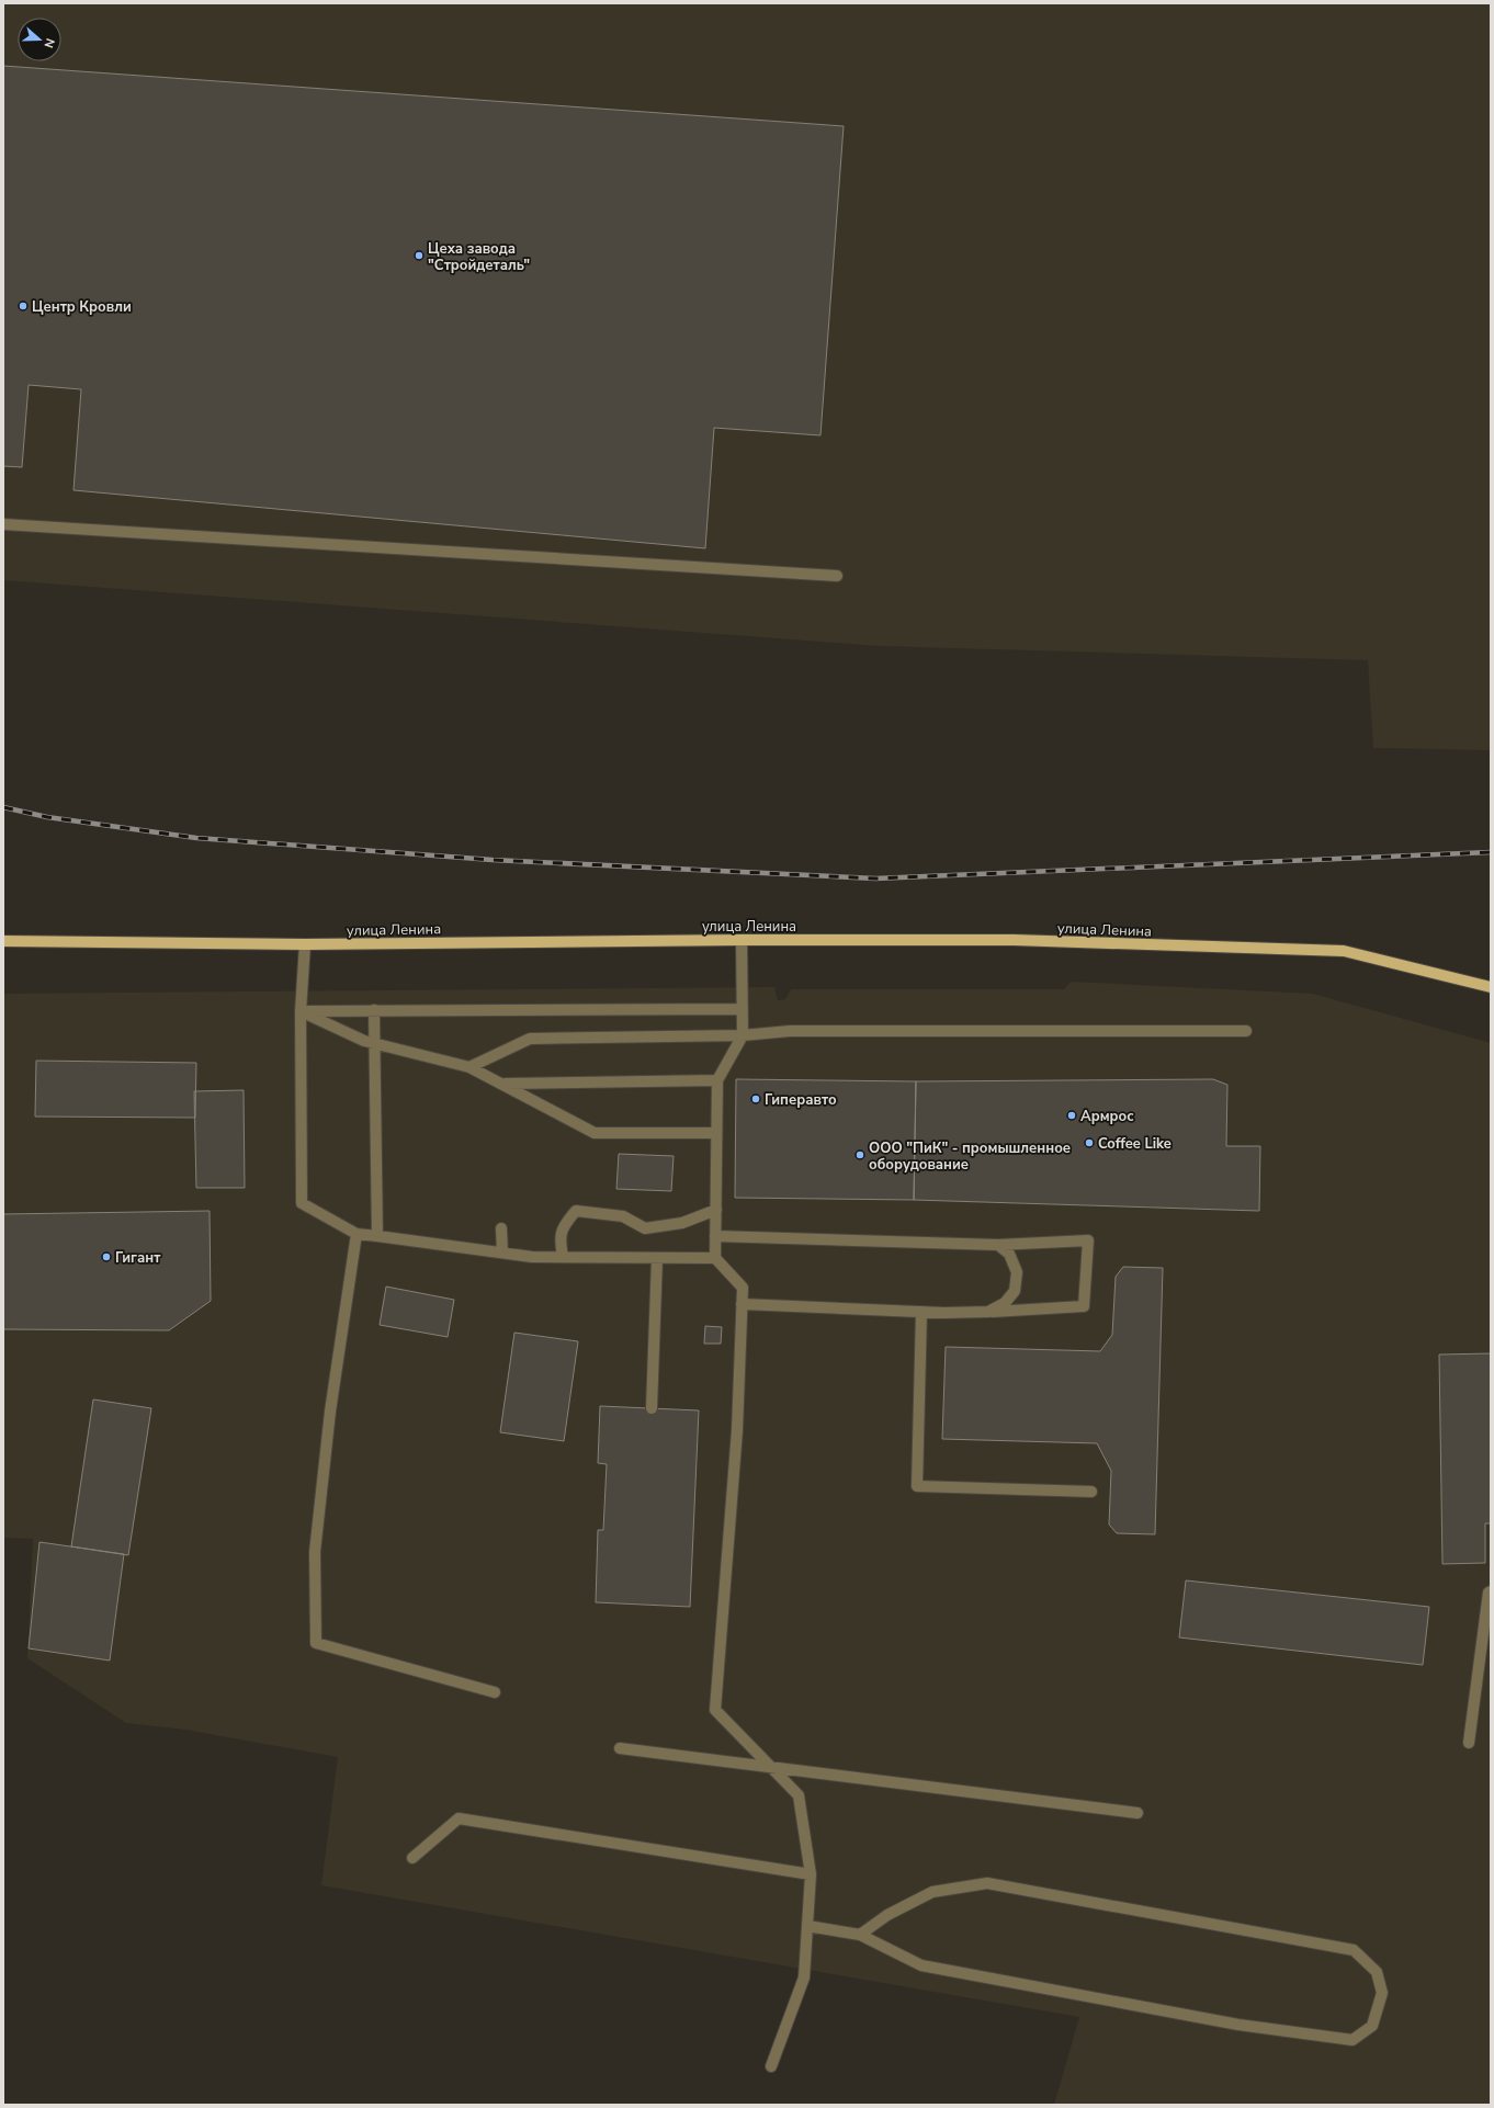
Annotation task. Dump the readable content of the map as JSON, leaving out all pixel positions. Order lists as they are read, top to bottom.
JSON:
{
  "streets": {
    "main road": ["улица Ленина"]
  },
  "places": [
    "Цеха завода \"Стройдеталь\"",
    "Центр Кровли",
    "Гиперавто",
    "Армрос",
    "Coffee Like",
    "ООО \"ПиК\" - промышленное оборудование",
    "Гигант"
  ],
  "north": "right"
}
